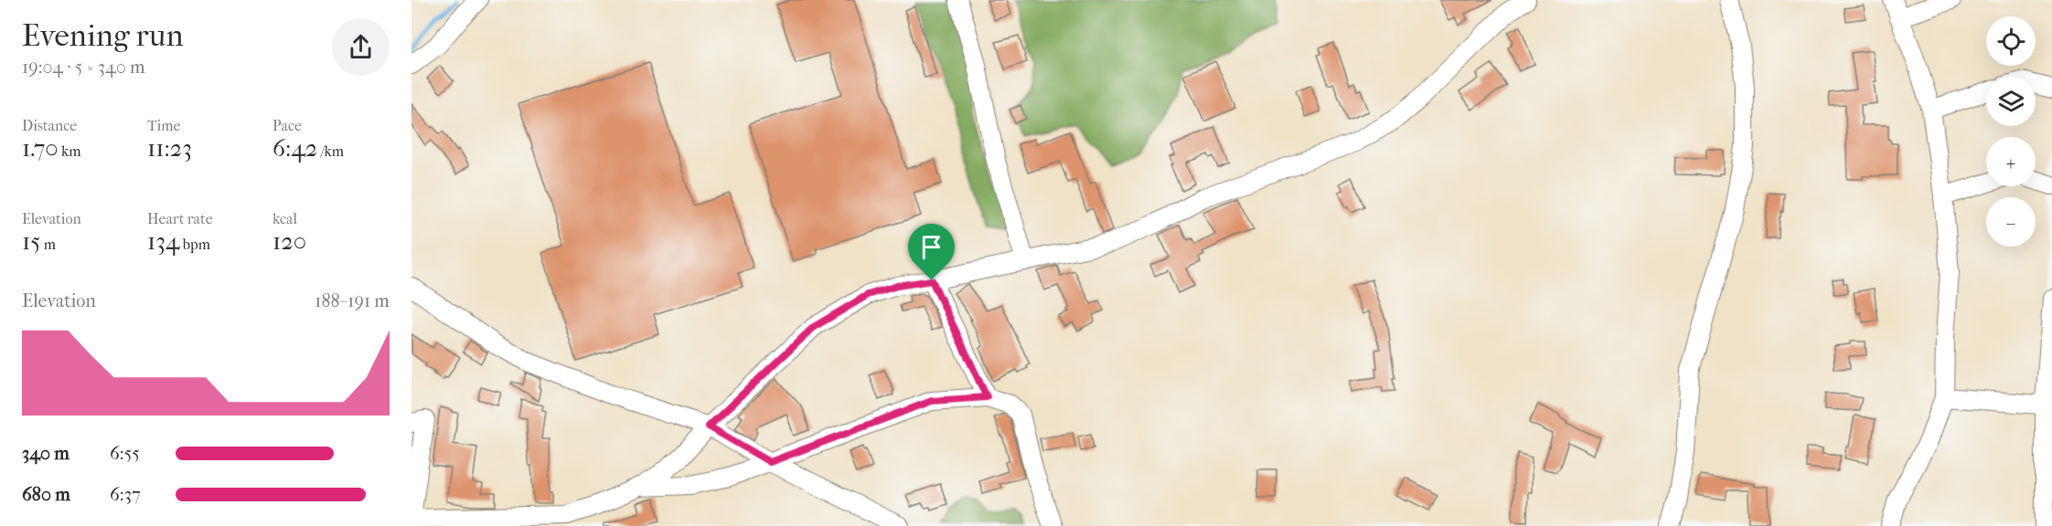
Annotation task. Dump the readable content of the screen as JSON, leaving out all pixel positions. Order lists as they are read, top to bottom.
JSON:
{
  "page": {
    "heading": ["Evening run", "19:04 · 5 × 340 m"],
    "map_buttons": ["+", "−"],
    "stats": [
      ["Distance", "1.70 km"],
      ["Time", "11:23"],
      ["Pace", "6:42 /km"],
      ["Elevation", "15 m"],
      ["Heart rate", "134 bpm"],
      ["kcal", "120"]
    ],
    "chart": ["Elevation", "188–191 m"],
    "list": [
      {
        "name": "340 m",
        "note": "6:55"
      },
      {
        "name": "680 m",
        "note": "6:37"
      }
    ]
  }
}
